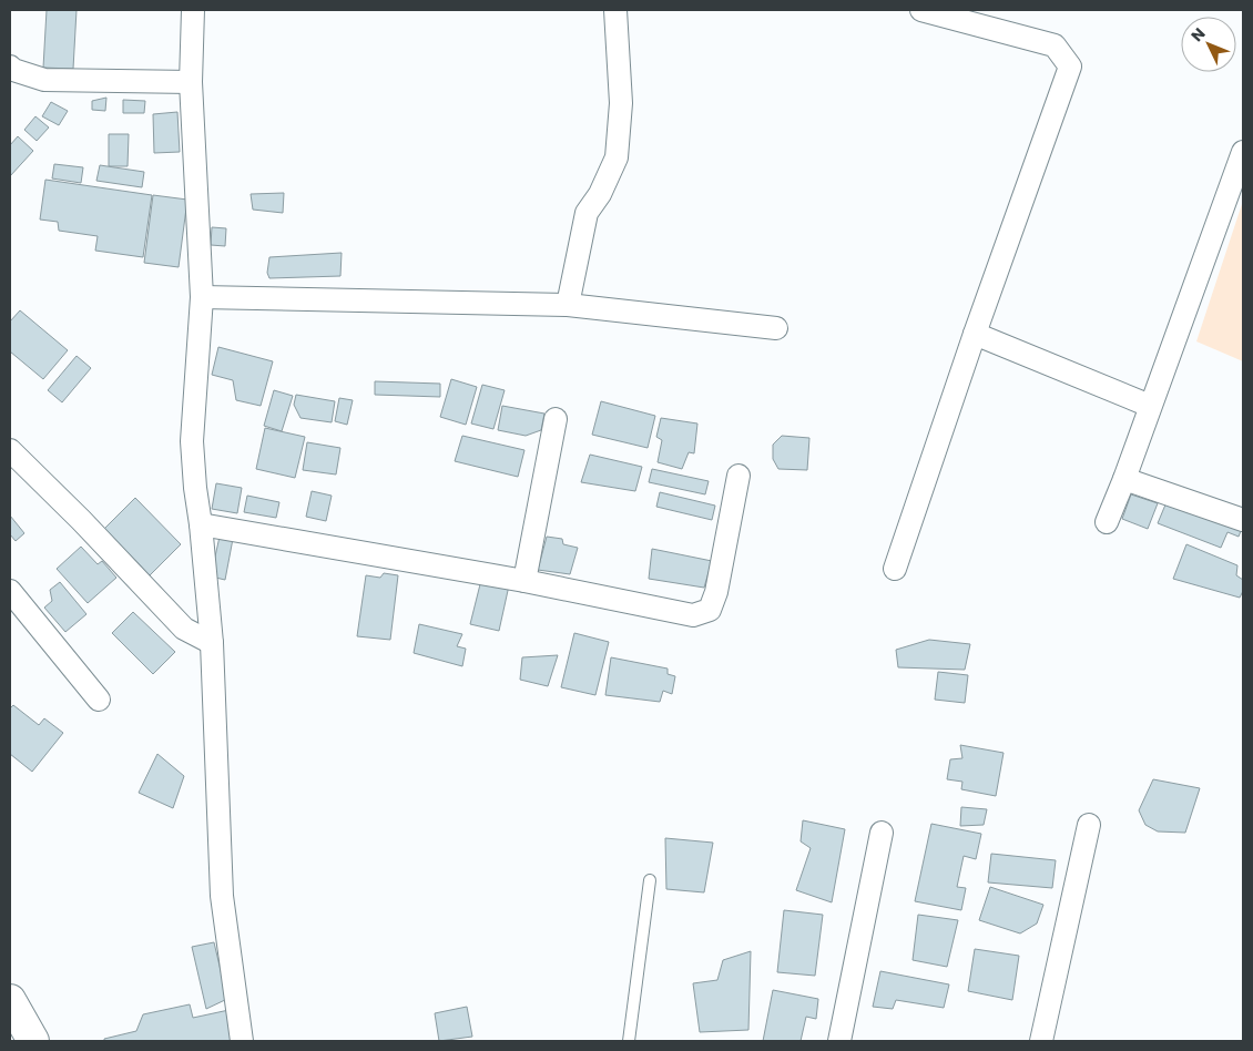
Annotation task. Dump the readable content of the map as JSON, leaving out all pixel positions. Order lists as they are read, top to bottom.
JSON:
{
  "north": "top left"
}
